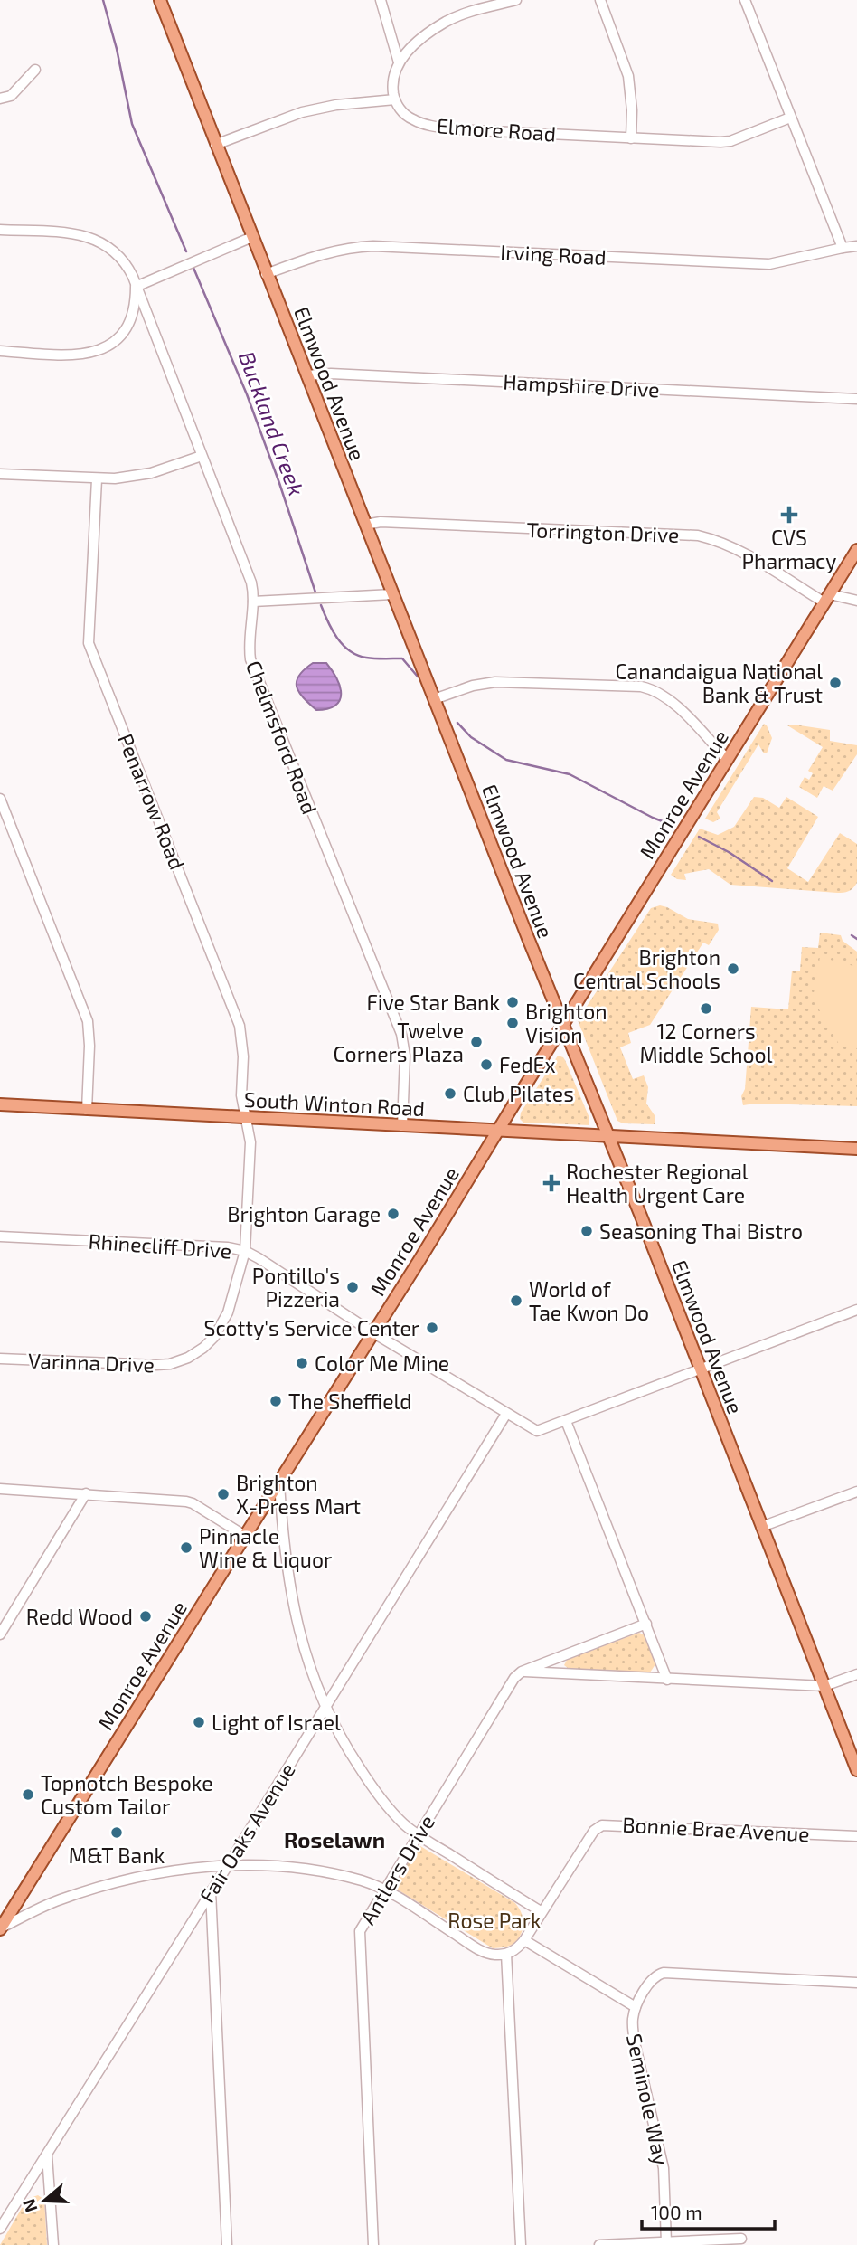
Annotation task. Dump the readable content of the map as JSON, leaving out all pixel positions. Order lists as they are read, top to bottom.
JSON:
{
  "streets": {
    "main road": ["Elmwood Avenue", "Monroe Avenue", "South Winton Road"],
    "street": [
      "Elmore Road",
      "Irving Road",
      "Hampshire Drive",
      "Torrington Drive",
      "Chelmsford Road",
      "Penarrow Road",
      "Rhinecliff Drive",
      "Varinna Drive",
      "Bonnie Brae Avenue",
      "Fair Oaks Avenue",
      "Antlers Drive",
      "Seminole Way"
    ]
  },
  "crossings": [
    ["Irving Road", "Elmwood Avenue"],
    ["Elmwood Avenue", "Hampshire Drive"],
    ["Elmwood Avenue", "Torrington Drive"],
    ["Elmwood Avenue", "Monroe Avenue"],
    ["Elmwood Avenue", "South Winton Road"],
    ["Elmwood Avenue", "Rhinecliff Drive"],
    ["Torrington Drive", "Monroe Avenue"],
    ["Chelmsford Road", "South Winton Road"],
    ["Monroe Avenue", "South Winton Road"],
    ["Monroe Avenue", "Rhinecliff Drive"],
    ["Penarrow Road", "South Winton Road"],
    ["Penarrow Road", "Varinna Drive"],
    ["South Winton Road", "Varinna Drive"],
    ["Rhinecliff Drive", "Varinna Drive"],
    ["Rhinecliff Drive", "Fair Oaks Avenue"]
  ],
  "districts": ["Roselawn"],
  "water": ["Buckland Creek"],
  "parks": ["Rose Park"],
  "places": {
    "health": ["CVS Pharmacy", "Rochester Regional Health Urgent Care"],
    "other": [
      "Canandaigua National Bank & Trust",
      "Brighton Central Schools",
      "Five Star Bank",
      "12 Corners Middle School",
      "Brighton Vision",
      "Twelve Corners Plaza",
      "FedEx",
      "Club Pilates",
      "Brighton Garage",
      "Seasoning Thai Bistro",
      "Pontillo's Pizzeria",
      "World of Tae Kwon Do",
      "Scotty's Service Center",
      "Color Me Mine",
      "The Sheffield",
      "Brighton X-Press Mart",
      "Pinnacle Wine & Liquor",
      "Redd Wood",
      "Light of Israel",
      "Topnotch Bespoke Custom Tailor",
      "M&T Bank"
    ]
  },
  "scale_bar": "100 m",
  "north": "left"
}
